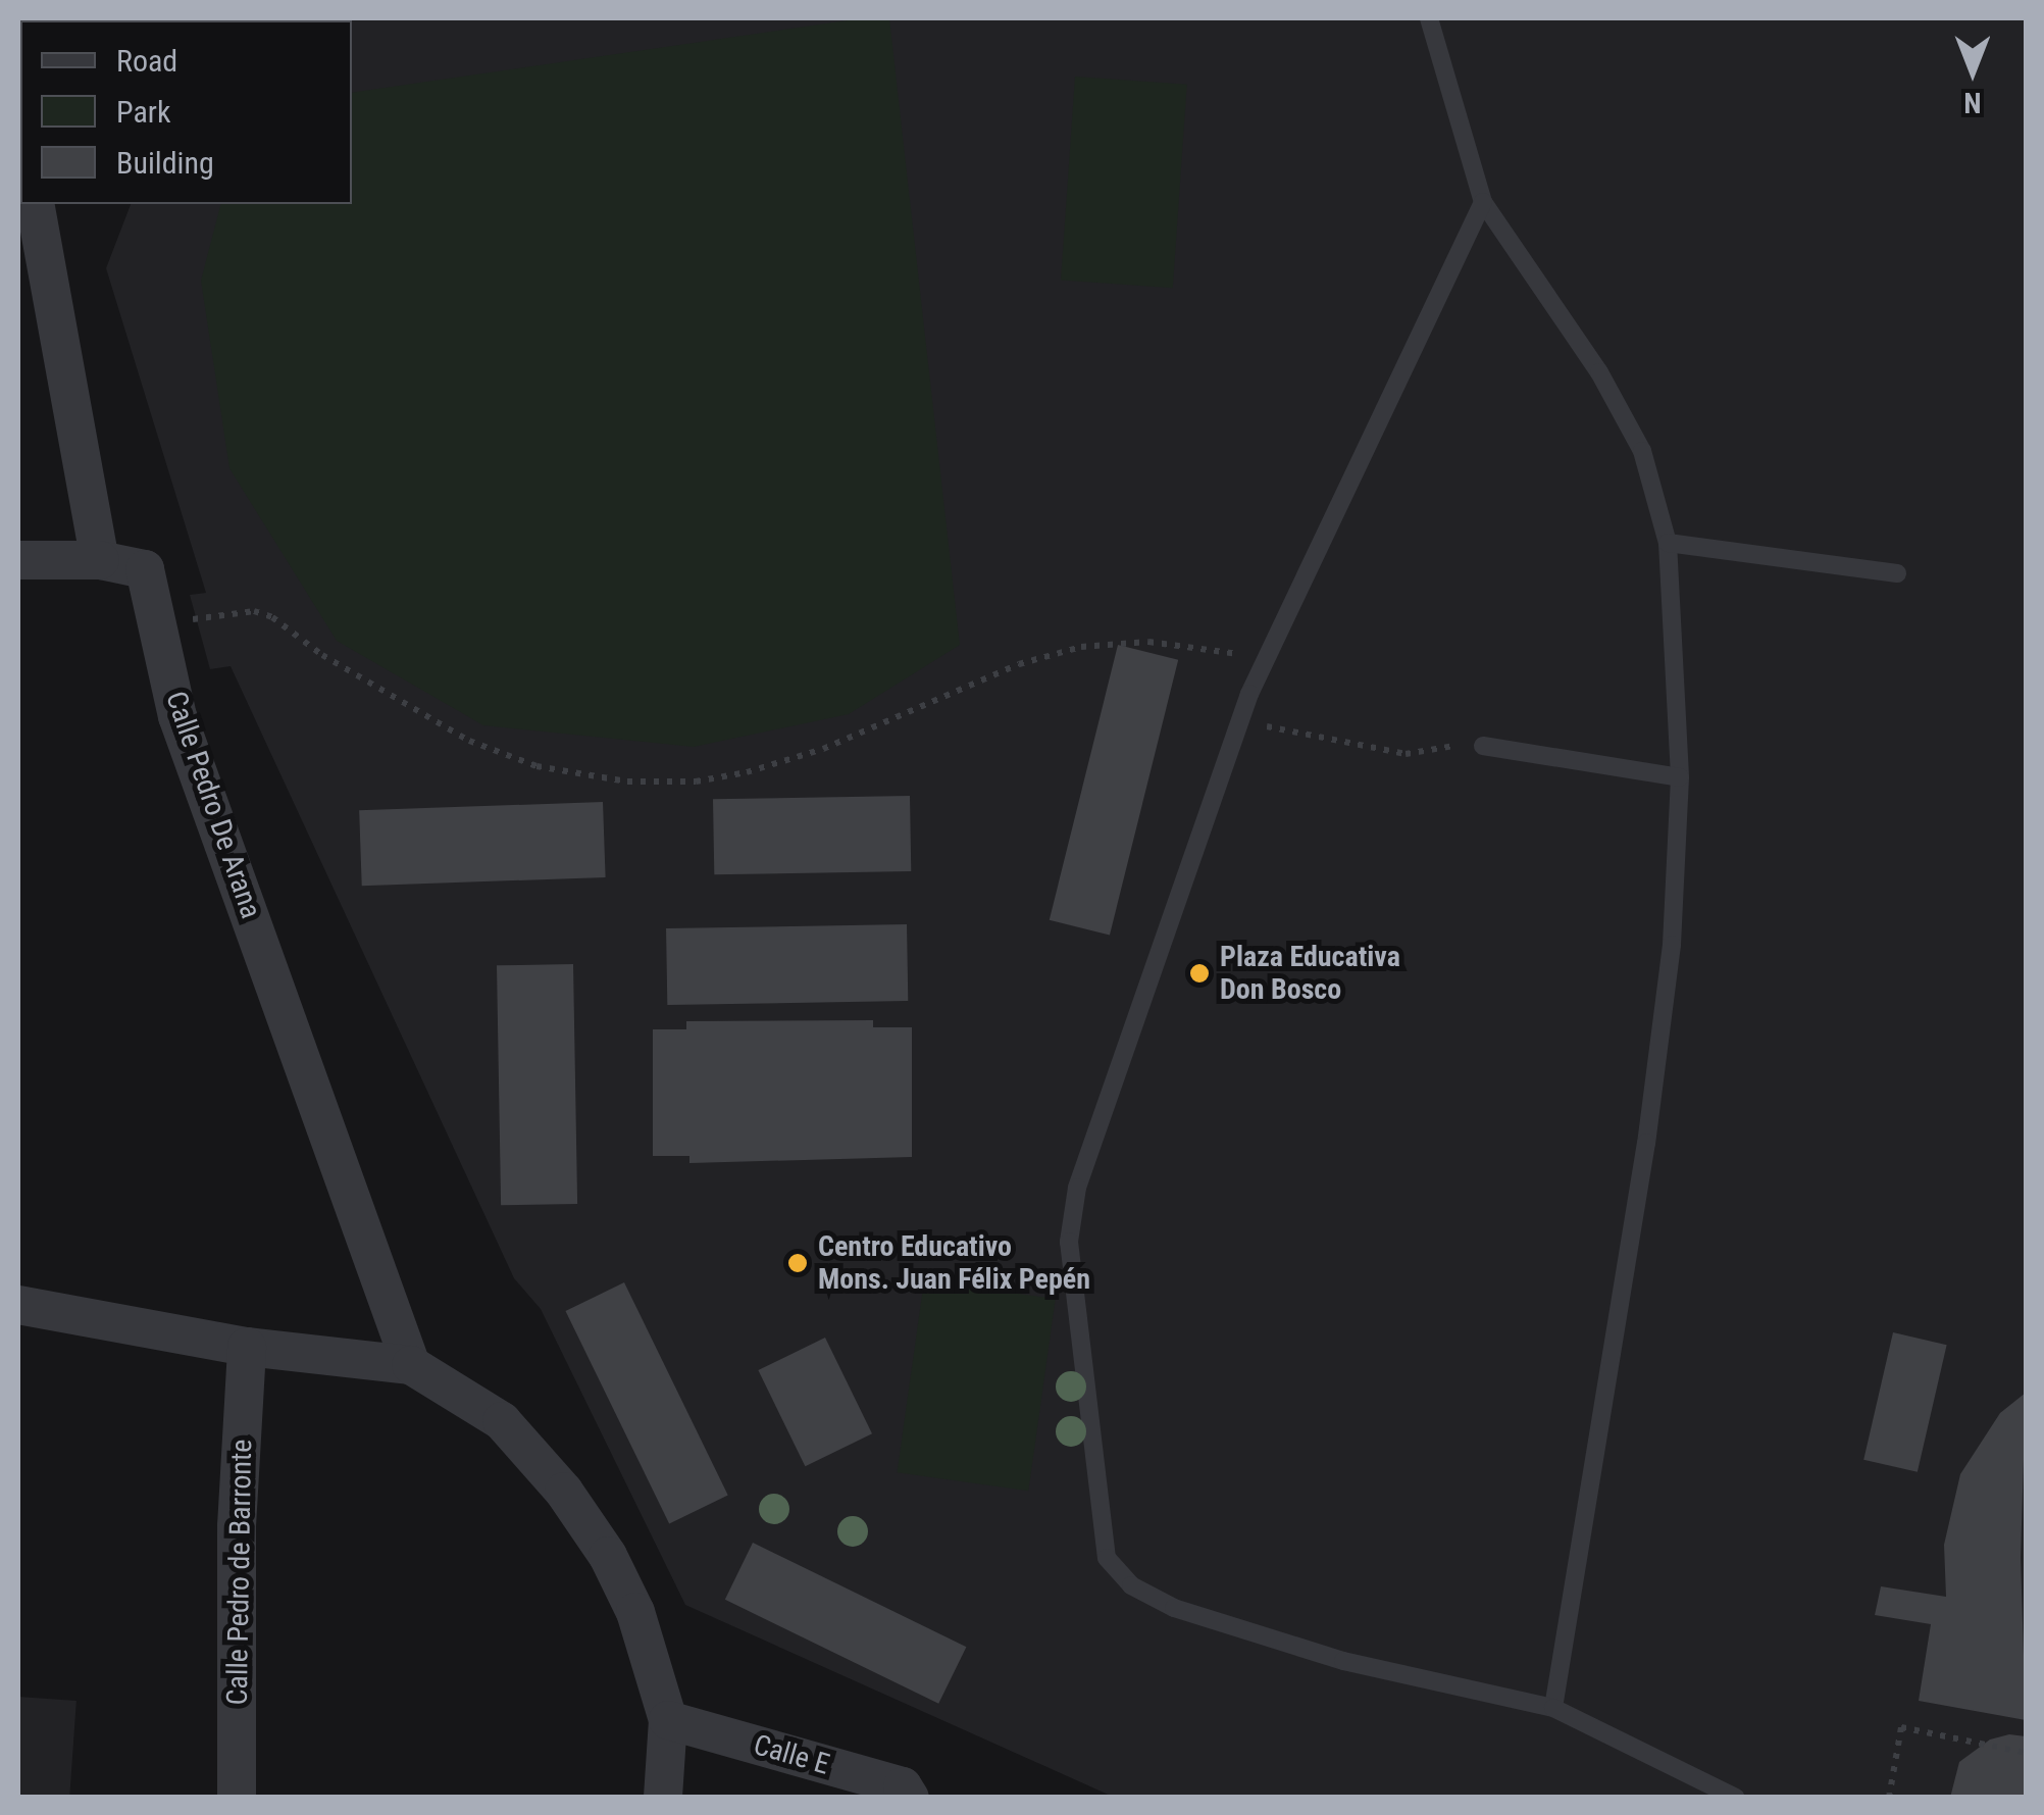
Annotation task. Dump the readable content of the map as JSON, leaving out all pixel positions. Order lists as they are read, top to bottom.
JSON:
{
  "streets": {
    "street": ["Calle Pedro De Arana", "Calle Pedro de Barronte", "Calle E"]
  },
  "places": ["Plaza Educativa Don Bosco", "Centro Educativo Mons. Juan Félix Pepén"],
  "legend": ["Road", "Park", "Building"],
  "north": "bottom"
}
